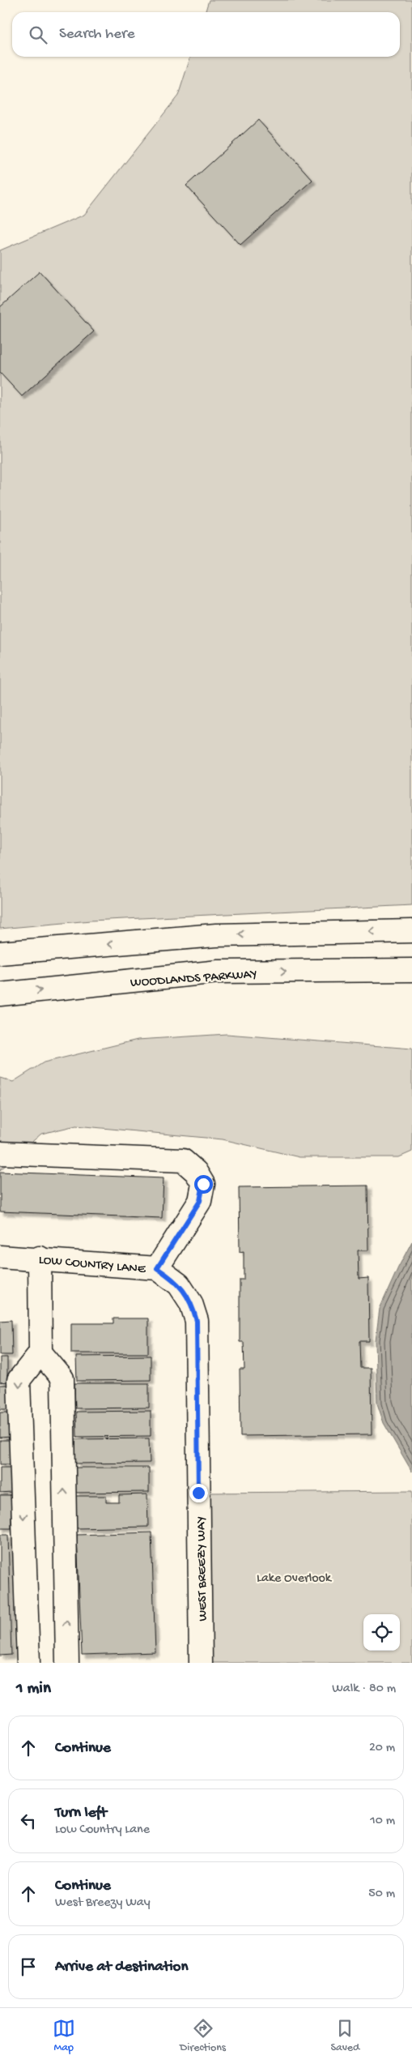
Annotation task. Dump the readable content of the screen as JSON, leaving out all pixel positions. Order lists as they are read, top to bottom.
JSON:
{
  "streets": {
    "main road": ["WOODLANDS PARKWAY", "LOW COUNTRY LANE", "WEST BREEZY WAY"]
  },
  "crossings": [
    ["LOW COUNTRY LANE", "WEST BREEZY WAY"]
  ],
  "parks": ["Lake Overlook"],
  "page": {
    "search": "Search here",
    "heading": ["1 min", "Walk · 80 m"],
    "list": [
      ["Continue", "20 m"],
      ["Turn left", "Low Country Lane", "10 m"],
      ["Continue", "West Breezy Way", "50 m"],
      "Arrive at destination"
    ],
    "nav": ["Map", "Directions", "Saved"]
  }
}
